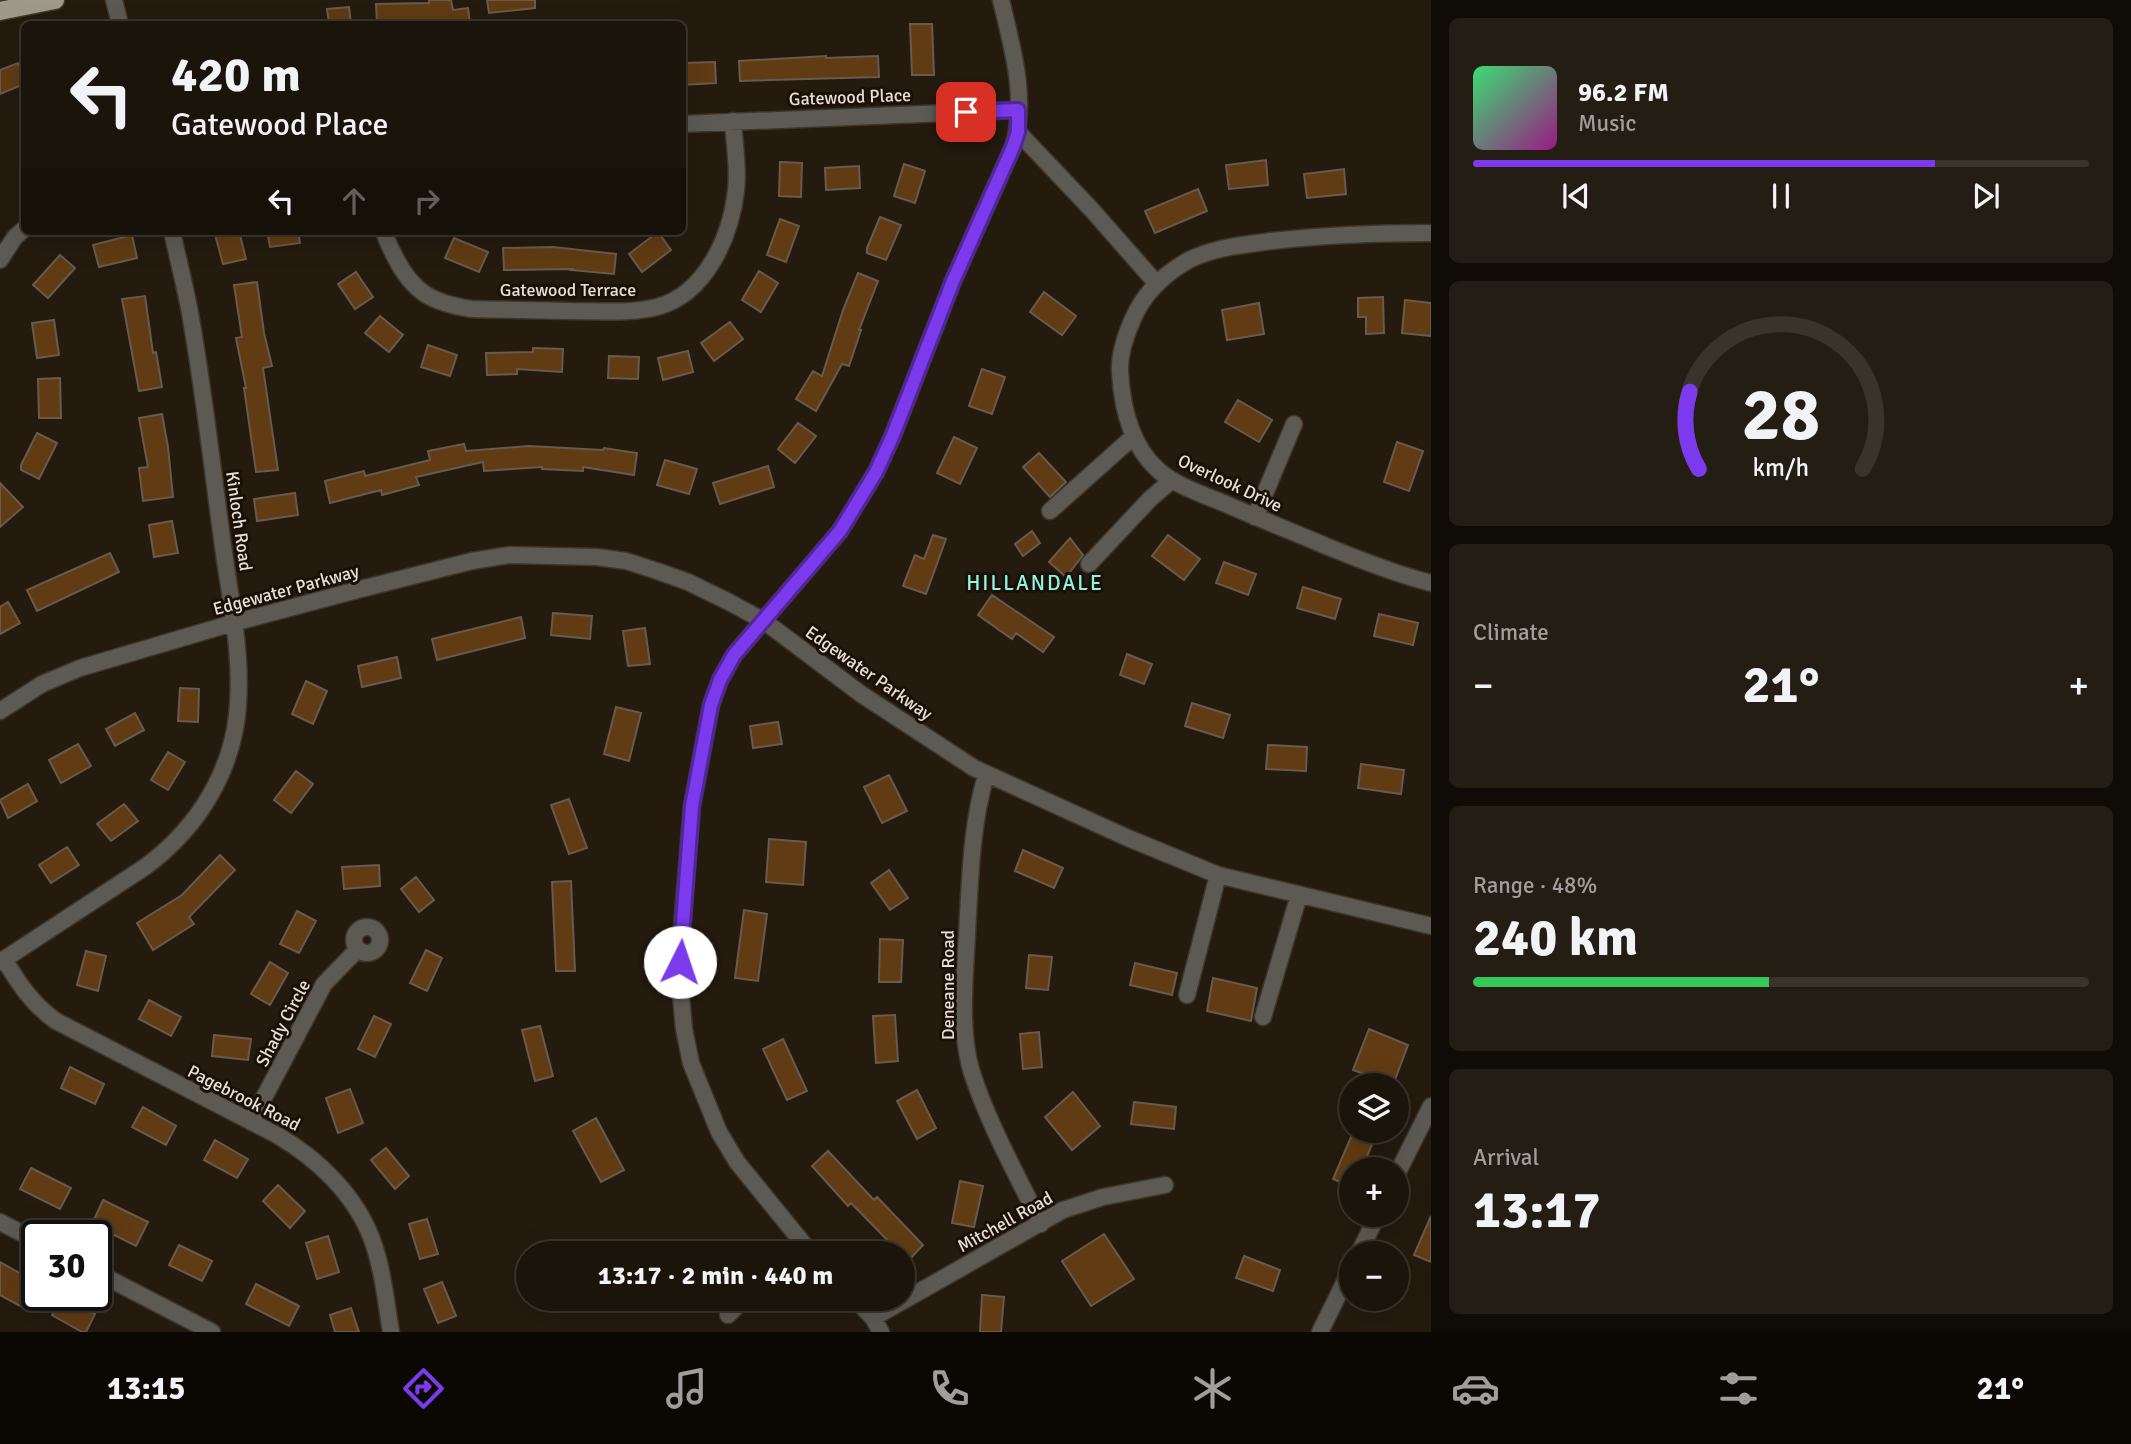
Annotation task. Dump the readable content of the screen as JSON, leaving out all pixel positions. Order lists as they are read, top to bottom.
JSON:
{
  "streets": {
    "street": [
      "Gatewood Place",
      "Gatewood Terrace",
      "Overlook Drive",
      "Kinloch Road",
      "Edgewater Parkway",
      "Deneane Road",
      "Shady Circle",
      "Pagebrook Road",
      "Mitchell Road"
    ]
  },
  "crossings": [
    ["Gatewood Place", "Gatewood Terrace"],
    ["Kinloch Road", "Edgewater Parkway"],
    ["Kinloch Road", "Pagebrook Road"],
    ["Edgewater Parkway", "Deneane Road"],
    ["Deneane Road", "Mitchell Road"],
    ["Shady Circle", "Pagebrook Road"]
  ],
  "districts": ["HILLANDALE"],
  "page": {
    "turn": ["420 m", "Gatewood Place"],
    "song": ["96.2 FM", "Music"],
    "tile": [
      "Climate",
      ["Range · 48%", "240 km"],
      ["Arrival", "13:17"]
    ],
    "heat": ["−", "21°", "+"],
    "map_buttons": ["+", "−"],
    "limit": "30",
    "trip": "13:17 · 2 min · 440 m",
    "tabs": ["13:15", "21°"],
    "gauge": ["28", "km/h"]
  }
}
